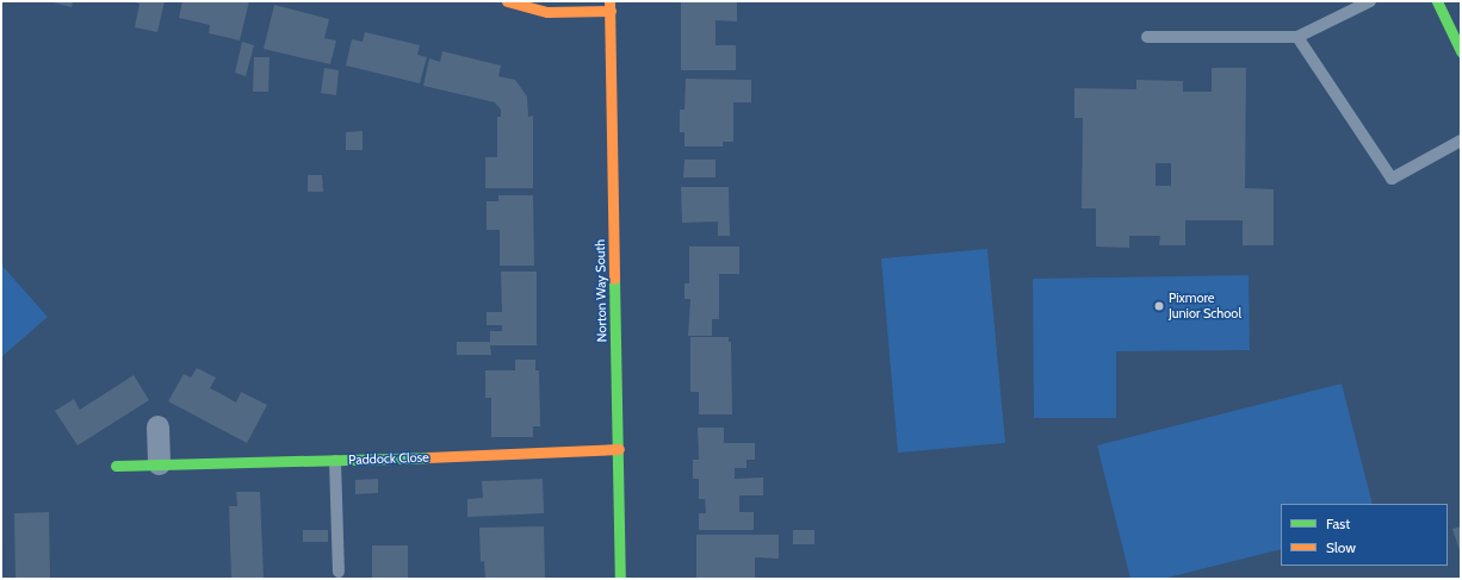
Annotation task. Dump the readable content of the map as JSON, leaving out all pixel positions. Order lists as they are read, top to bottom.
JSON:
{
  "streets": {
    "street": ["Norton Way South", "Paddock Close"]
  },
  "crossings": [
    ["Norton Way South", "Paddock Close"]
  ],
  "places": ["Pixmore Junior School"],
  "legend": ["Fast", "Slow"]
}
